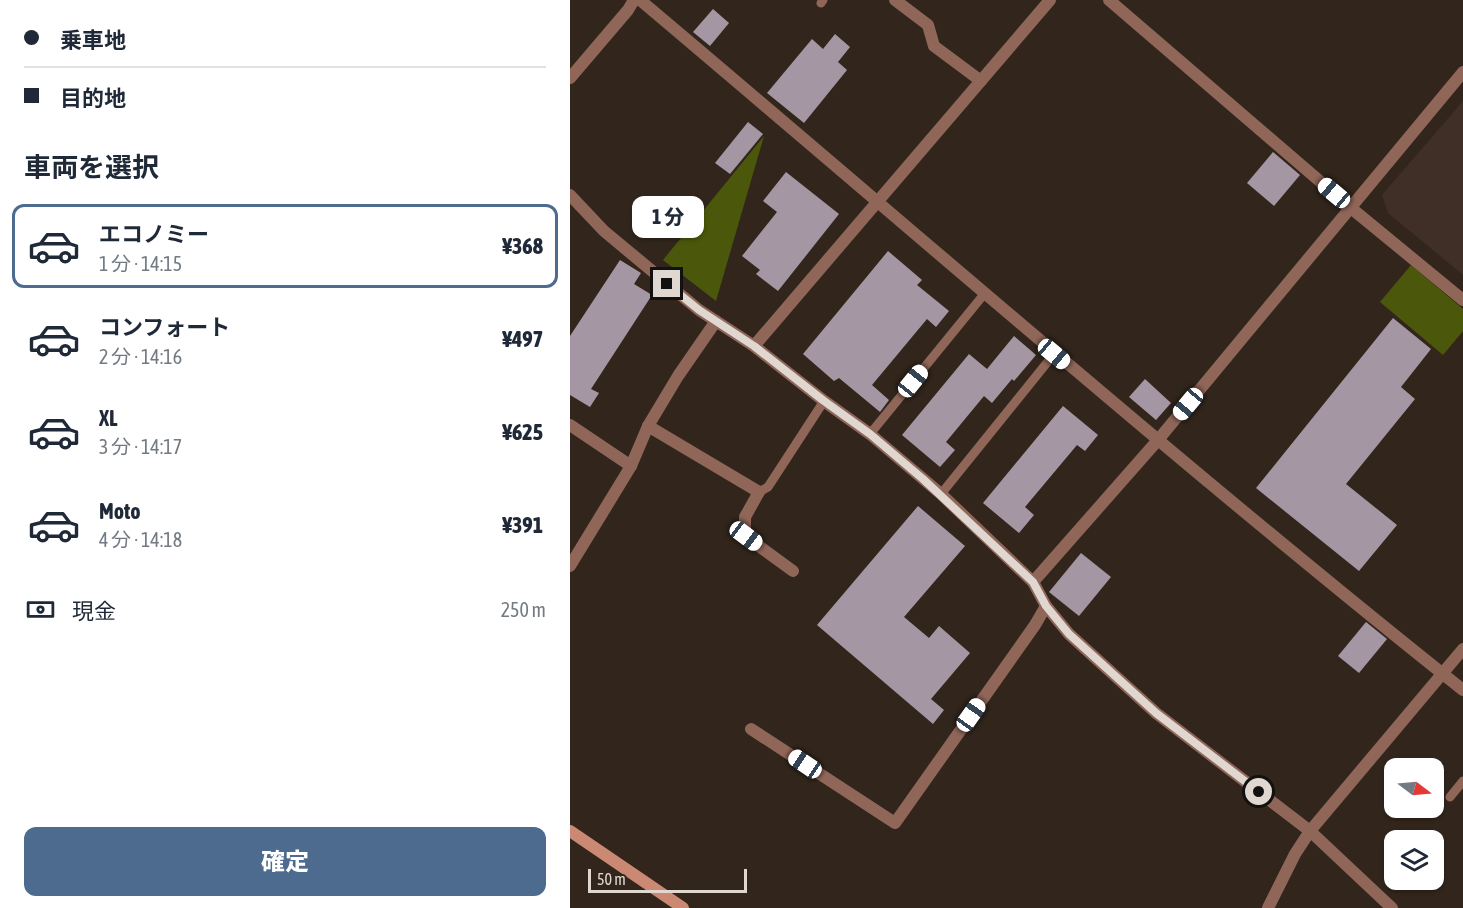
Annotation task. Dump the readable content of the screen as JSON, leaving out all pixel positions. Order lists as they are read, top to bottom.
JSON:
{
  "scale_bar": "50 m",
  "north": "right",
  "page": {
    "banner": ["乗車地", "目的地"],
    "heading": "車両を選択",
    "bubble": "1 分",
    "list": [
      {
        "name": "エコノミー",
        "note": "1 分 · 14:15",
        "value": "¥368"
      },
      {
        "name": "コンフォート",
        "note": "2 分 · 14:16",
        "value": "¥497"
      },
      {
        "name": "XL",
        "note": "3 分 · 14:17",
        "value": "¥625"
      },
      {
        "name": "Moto",
        "note": "4 分 · 14:18",
        "value": "¥391"
      }
    ],
    "pay": ["現金", "250 m"],
    "buttons": "確定",
    "scale": "50 m"
  }
}
